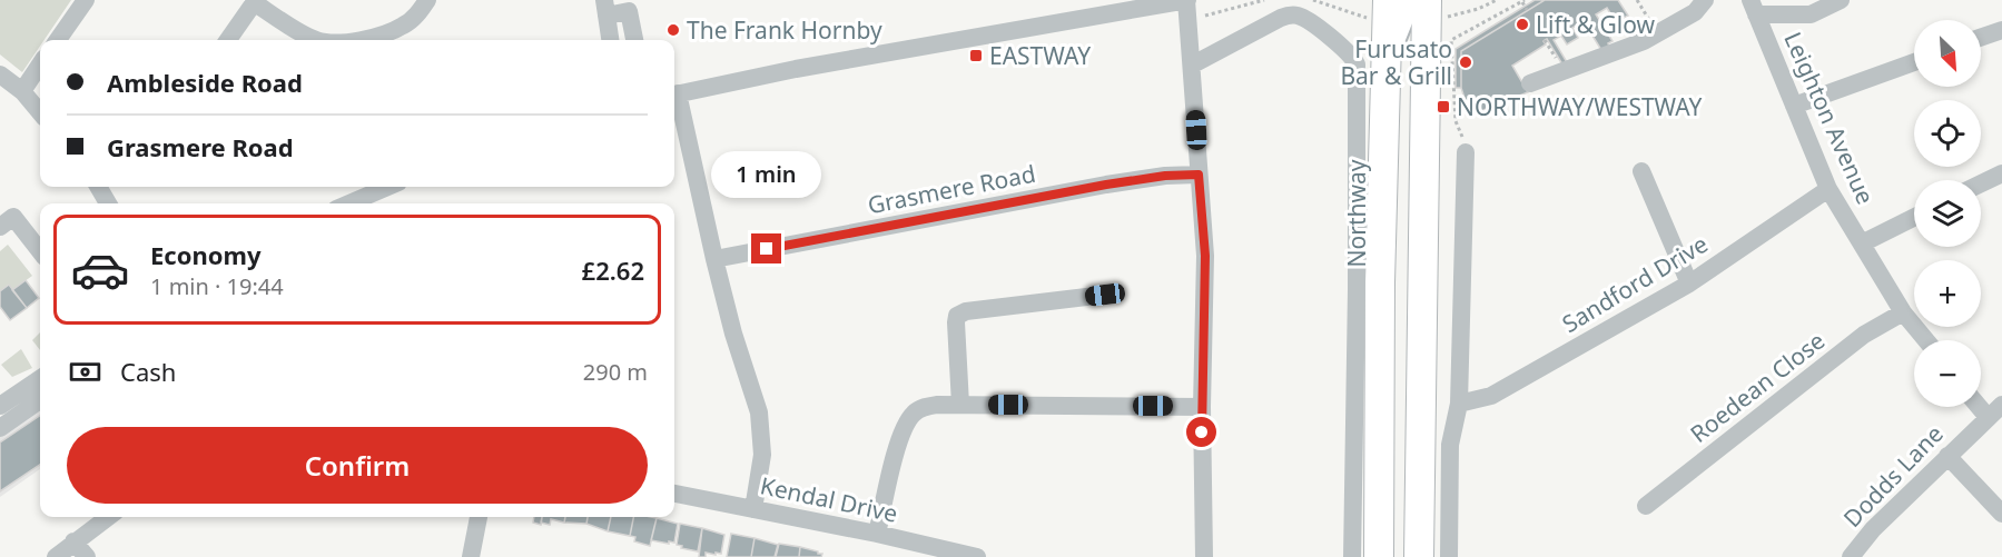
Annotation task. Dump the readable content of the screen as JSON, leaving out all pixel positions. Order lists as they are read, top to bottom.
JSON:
{
  "streets": {
    "highway": ["Northway"],
    "street": [
      "Leighton Avenue",
      "Grasmere Road",
      "Sandford Drive",
      "Roedean Close",
      "Dodds Lane",
      "Kendal Drive"
    ]
  },
  "crossings": [
    ["Leighton Avenue", "Sandford Drive"],
    ["Leighton Avenue", "Roedean Close"]
  ],
  "places": {
    "other": ["Lift & Glow", "The Frank Hornby", "Furusato Bar & Grill"],
    "transit": ["EASTWAY", "NORTHWAY/WESTWAY"]
  },
  "north": "bottom right",
  "page": {
    "map_buttons": ["+", "−"],
    "banner": ["Ambleside Road", "Grasmere Road"],
    "bubble": "1 min",
    "list": [
      {
        "name": "Economy",
        "note": "1 min · 19:44",
        "value": "£2.62"
      }
    ],
    "pay": ["Cash", "290 m"],
    "buttons": "Confirm"
  }
}
